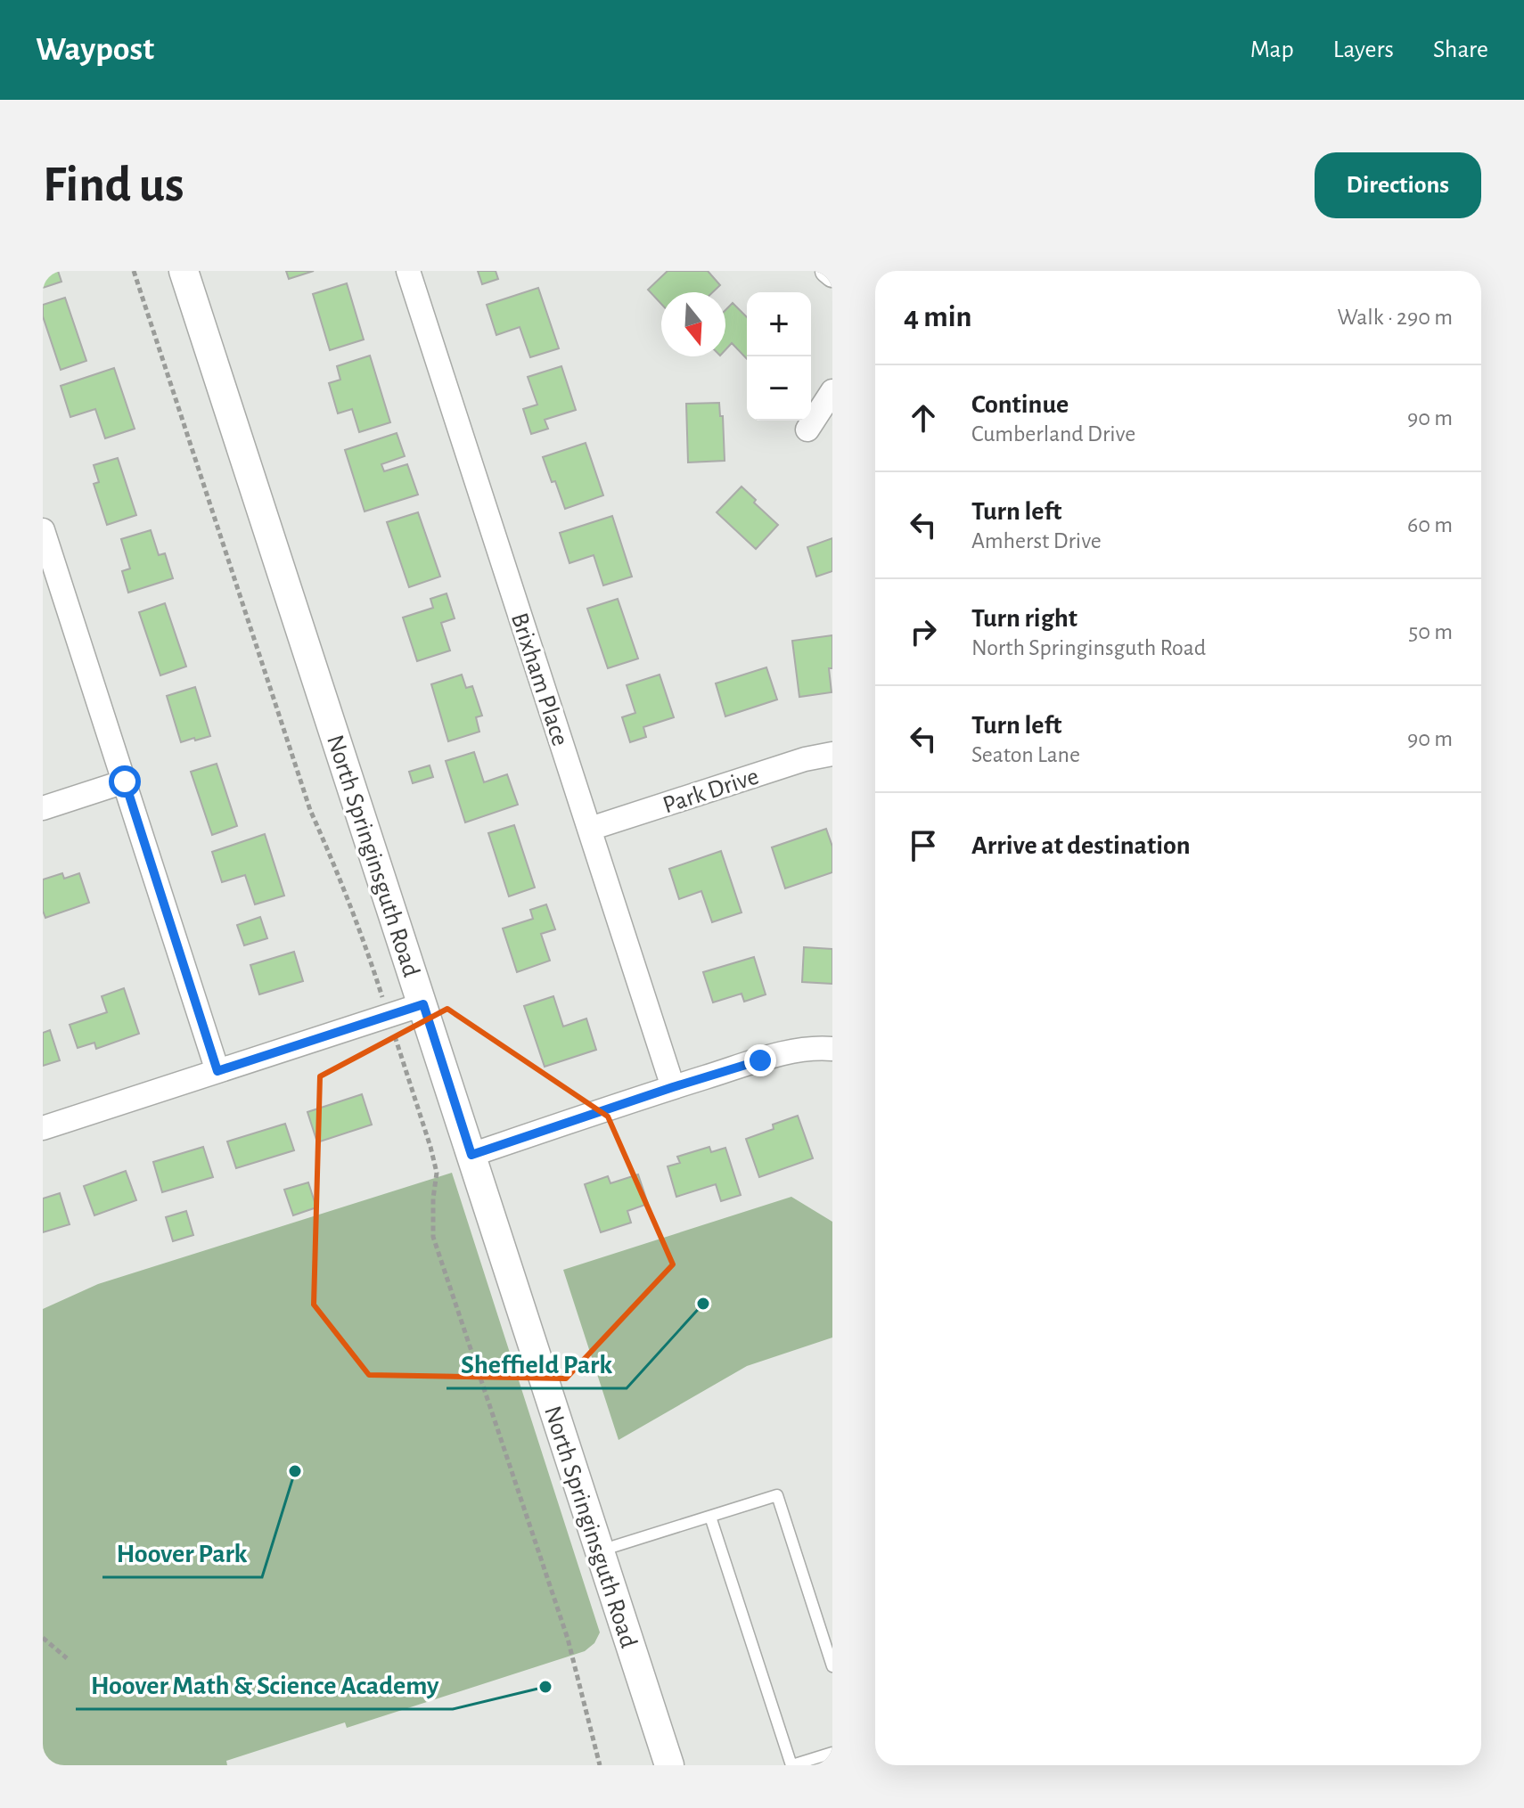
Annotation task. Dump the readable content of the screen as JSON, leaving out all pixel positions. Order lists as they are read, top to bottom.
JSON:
{
  "streets": {
    "street": ["Brixham Place", "Park Drive", "North Springinsguth Road"]
  },
  "crossings": [
    ["Brixham Place", "Park Drive"]
  ],
  "places": ["Sheffield Park", "Hoover Park", "Hoover Math & Science Academy"],
  "north": "bottom",
  "page": {
    "header": "Waypost",
    "nav": ["Map", "Layers", "Share"],
    "buttons": "Directions",
    "title": "Find us",
    "heading": ["4 min", "Walk · 290 m"],
    "map_buttons": ["+", "−"],
    "list": [
      ["Continue", "Cumberland Drive", "90 m"],
      ["Turn left", "Amherst Drive", "60 m"],
      ["Turn right", "North Springinsguth Road", "50 m"],
      ["Turn left", "Seaton Lane", "90 m"],
      "Arrive at destination"
    ]
  }
}
